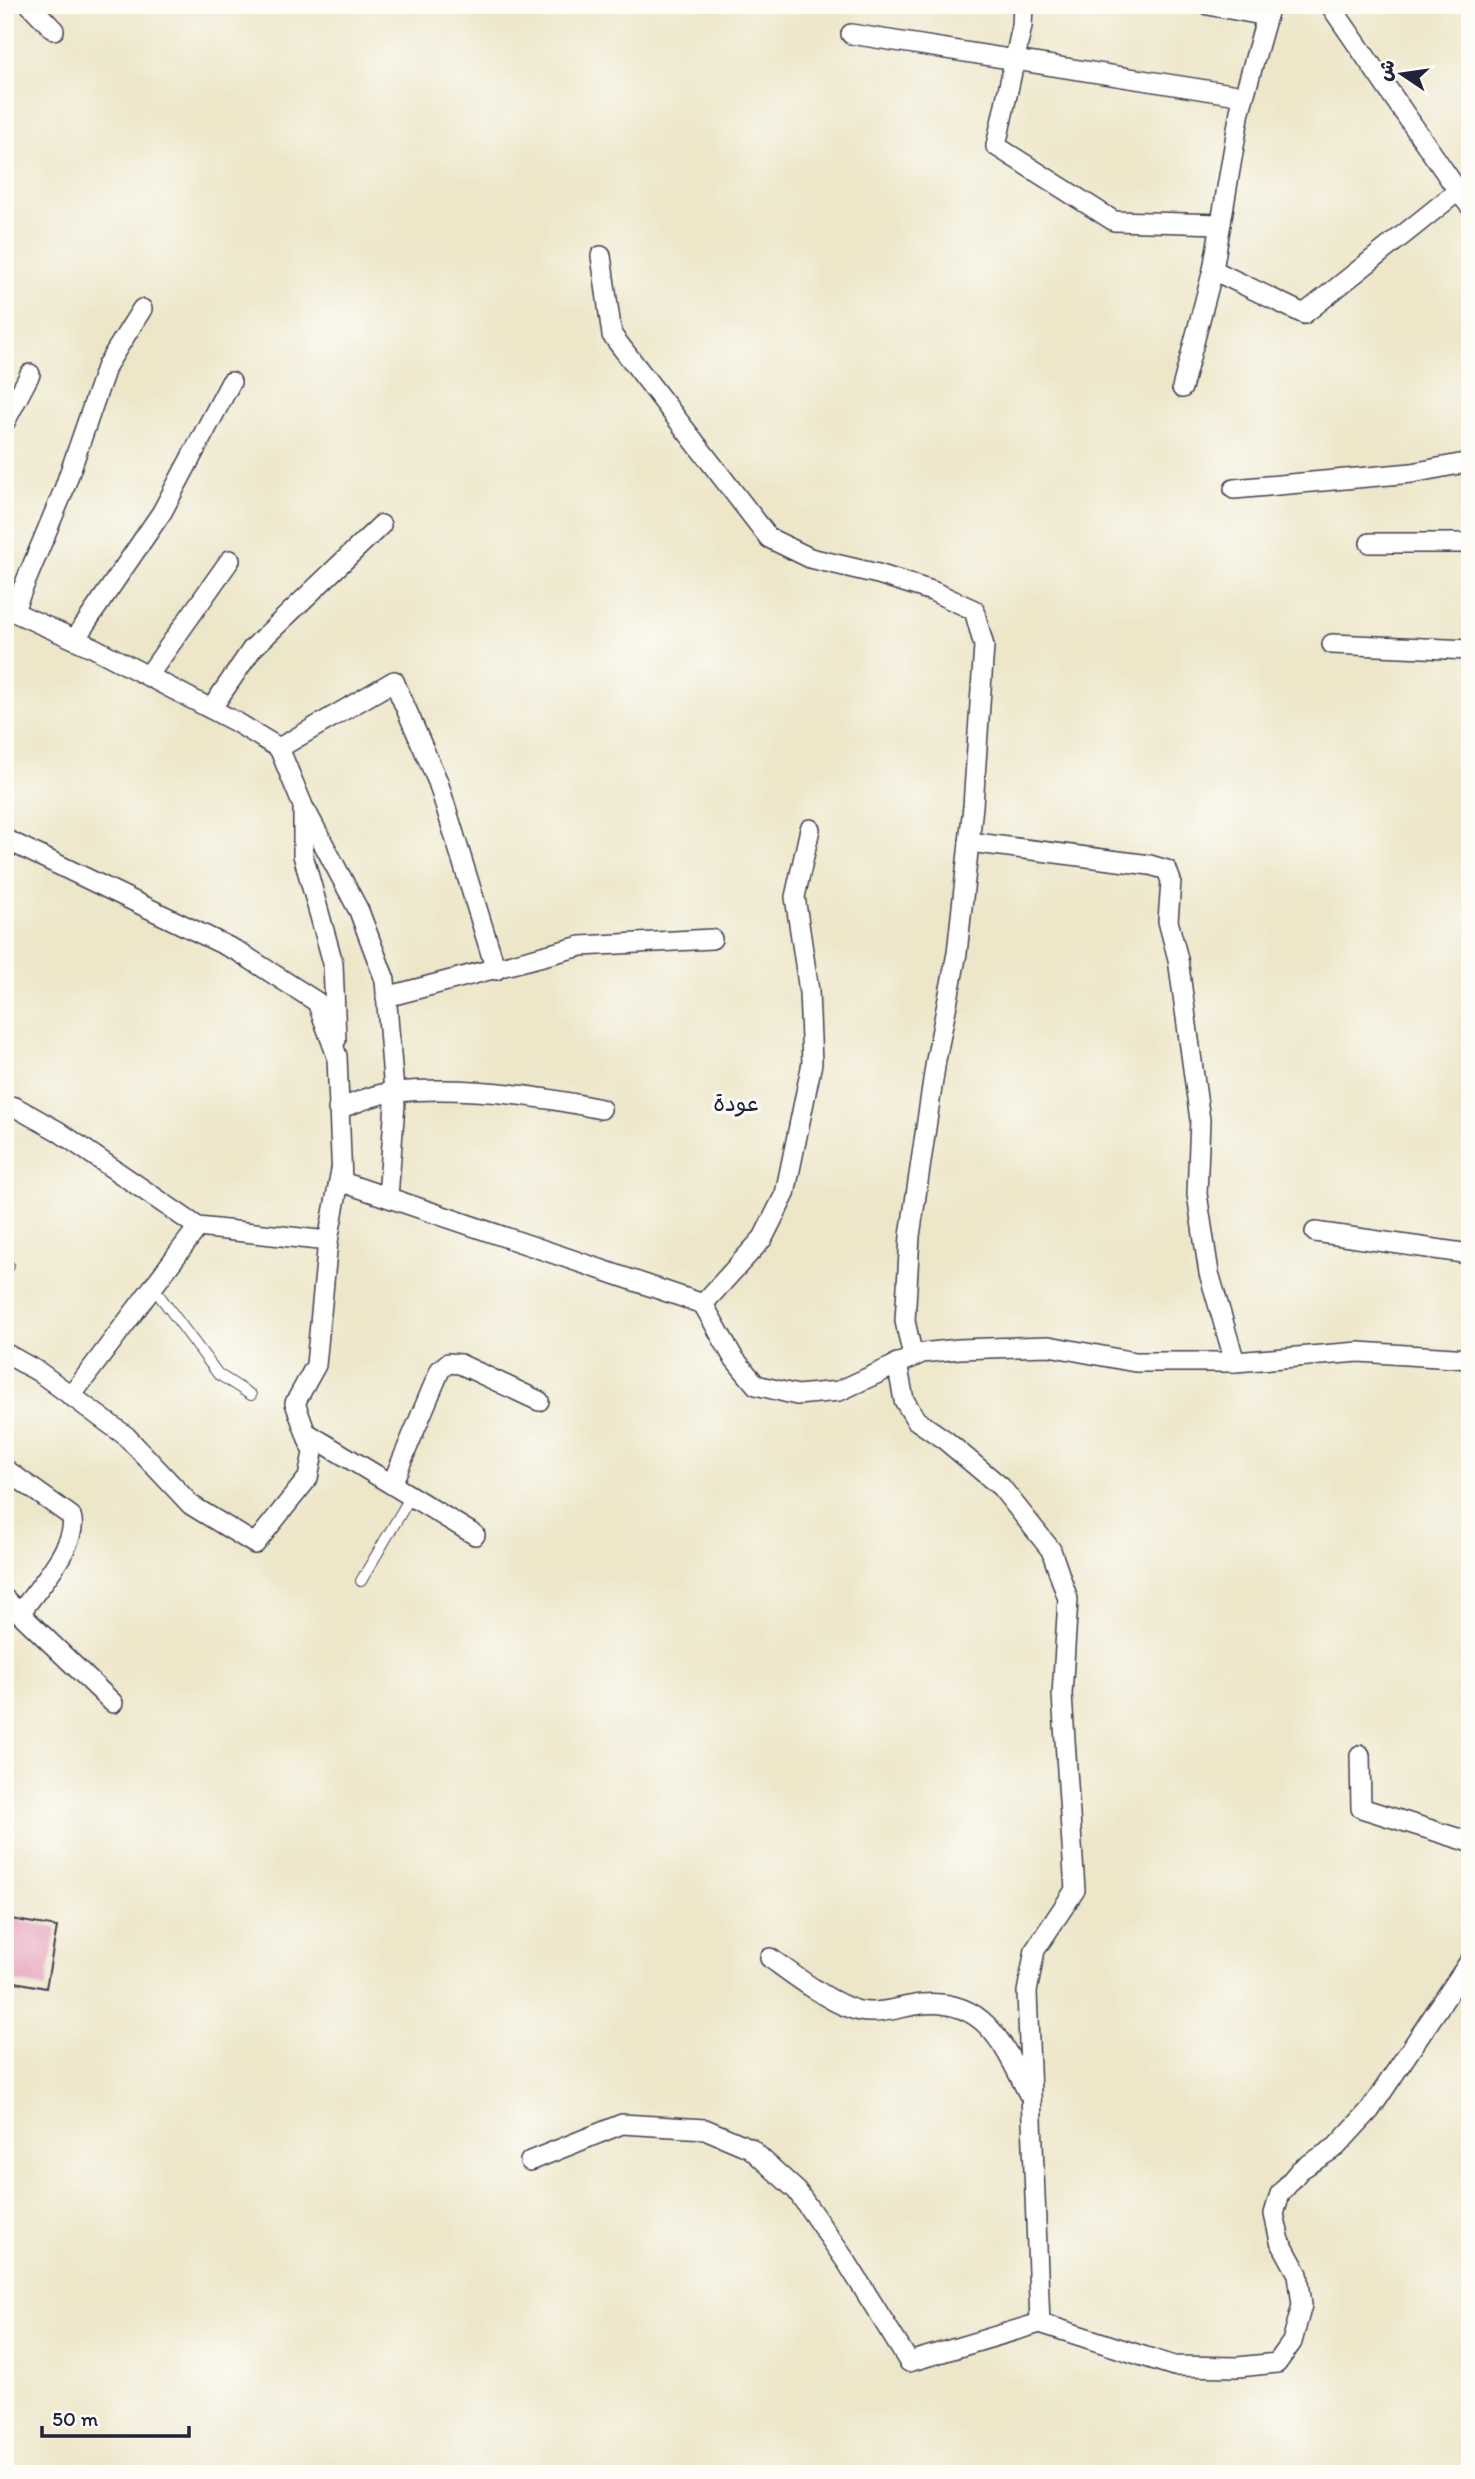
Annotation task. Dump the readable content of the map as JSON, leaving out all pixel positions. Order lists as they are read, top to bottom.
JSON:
{
  "districts": ["عودة"],
  "scale_bar": "50 m",
  "north": "left"
}
